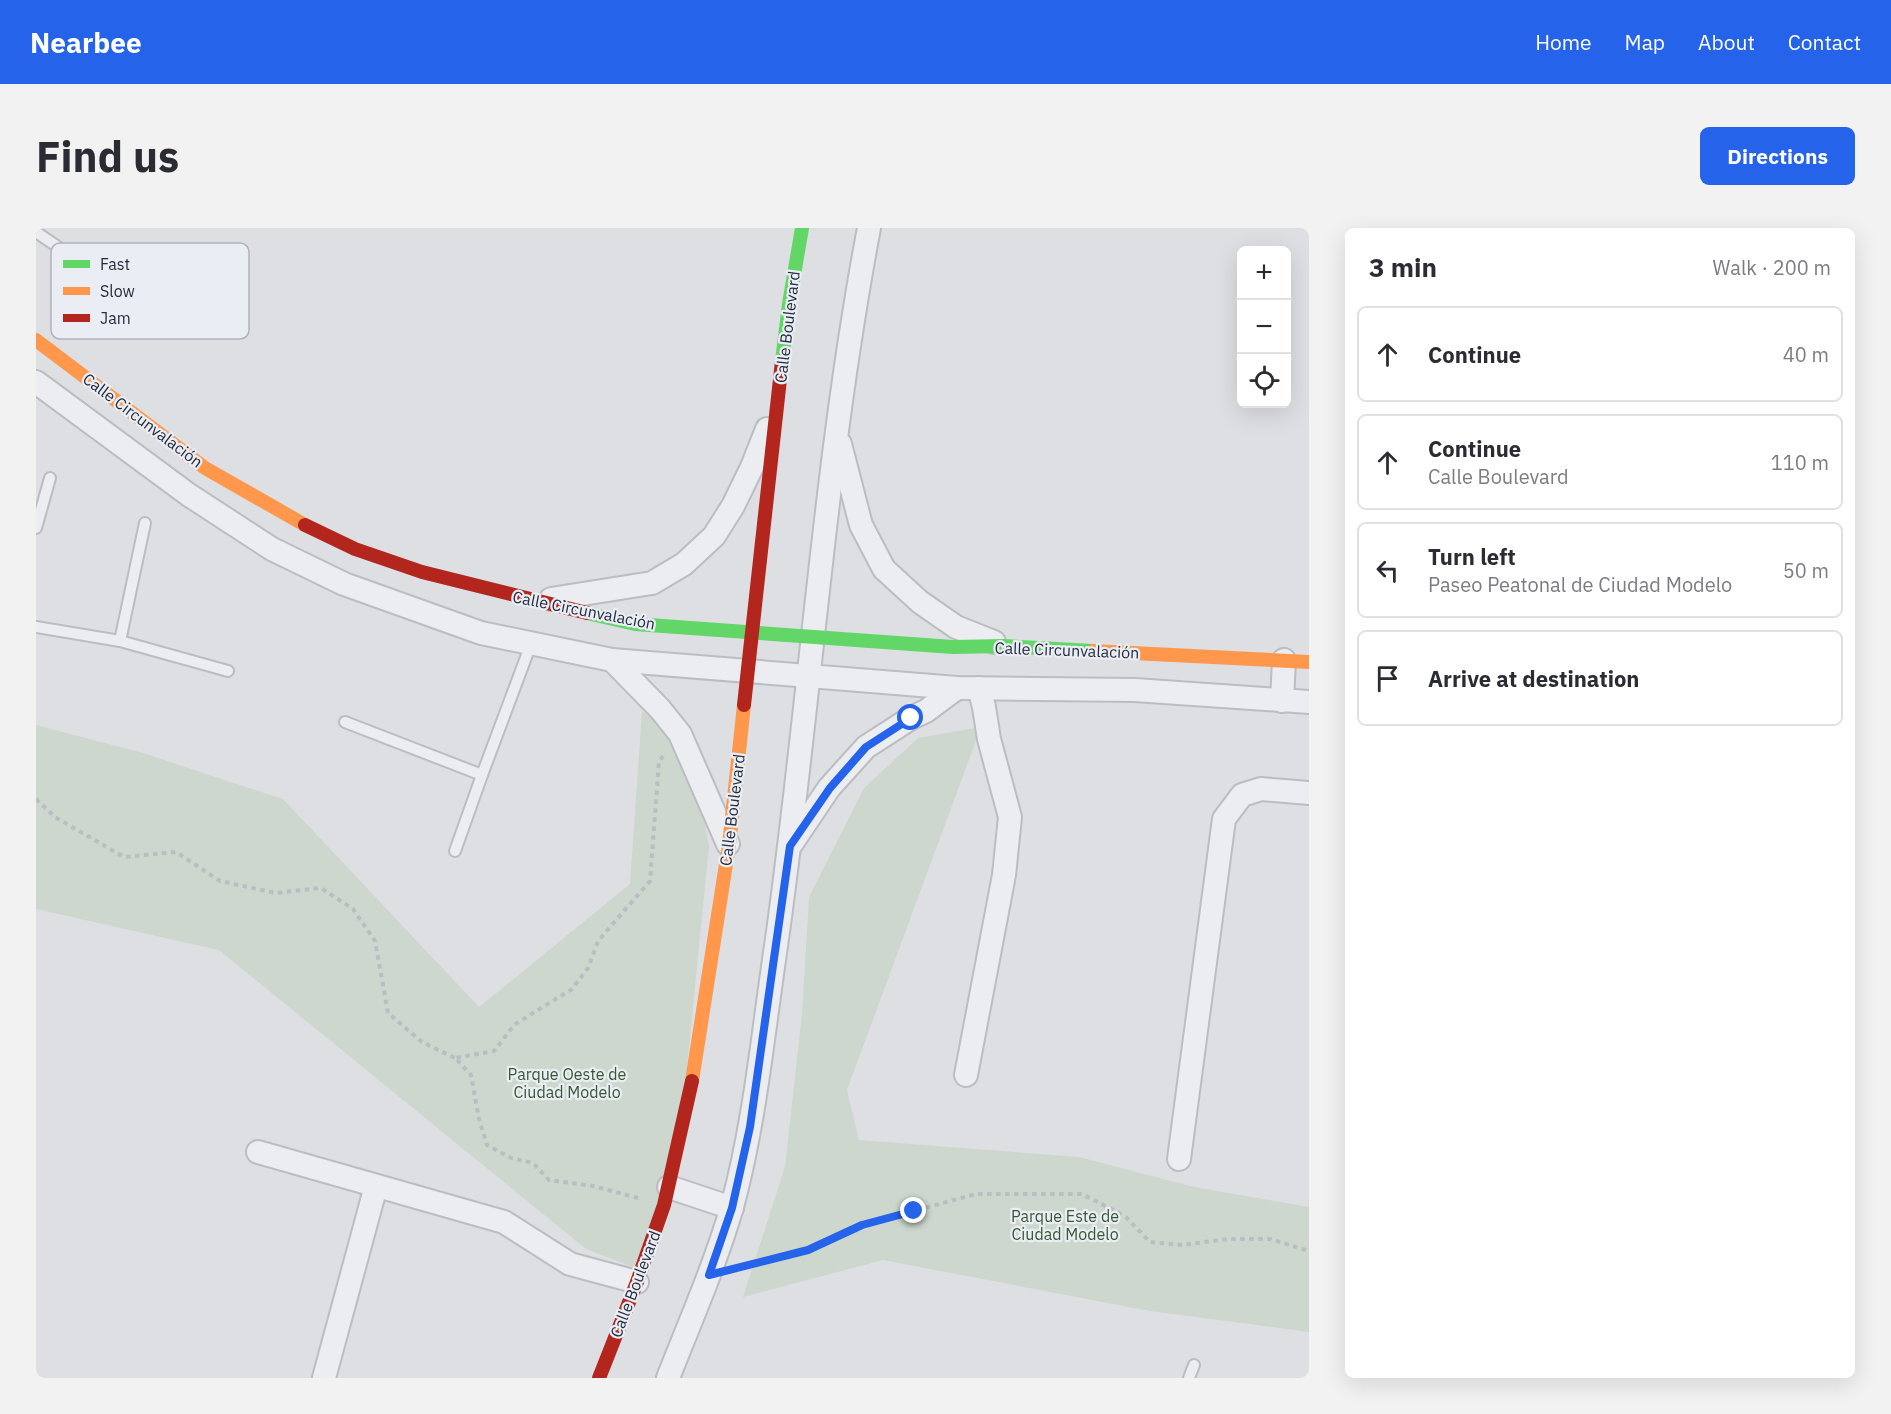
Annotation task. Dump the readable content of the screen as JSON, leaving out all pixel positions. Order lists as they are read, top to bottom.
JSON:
{
  "streets": {
    "street": ["Calle Boulevard", "Calle Circunvalación"]
  },
  "crossings": [
    ["Calle Boulevard", "Calle Circunvalación"]
  ],
  "parks": ["Parque Oeste de Ciudad Modelo", "Parque Este de Ciudad Modelo"],
  "legend": ["Fast", "Slow", "Jam"],
  "page": {
    "header": "Nearbee",
    "nav": [
      "Home",
      "Map",
      "About",
      "Contact"
    ],
    "buttons": "Directions",
    "title": "Find us",
    "heading": ["3 min", "Walk · 200 m"],
    "map_buttons": ["+", "−"],
    "list": [
      ["Continue", "40 m"],
      ["Continue", "Calle Boulevard", "110 m"],
      ["Turn left", "Paseo Peatonal de Ciudad Modelo", "50 m"],
      "Arrive at destination"
    ]
  }
}
